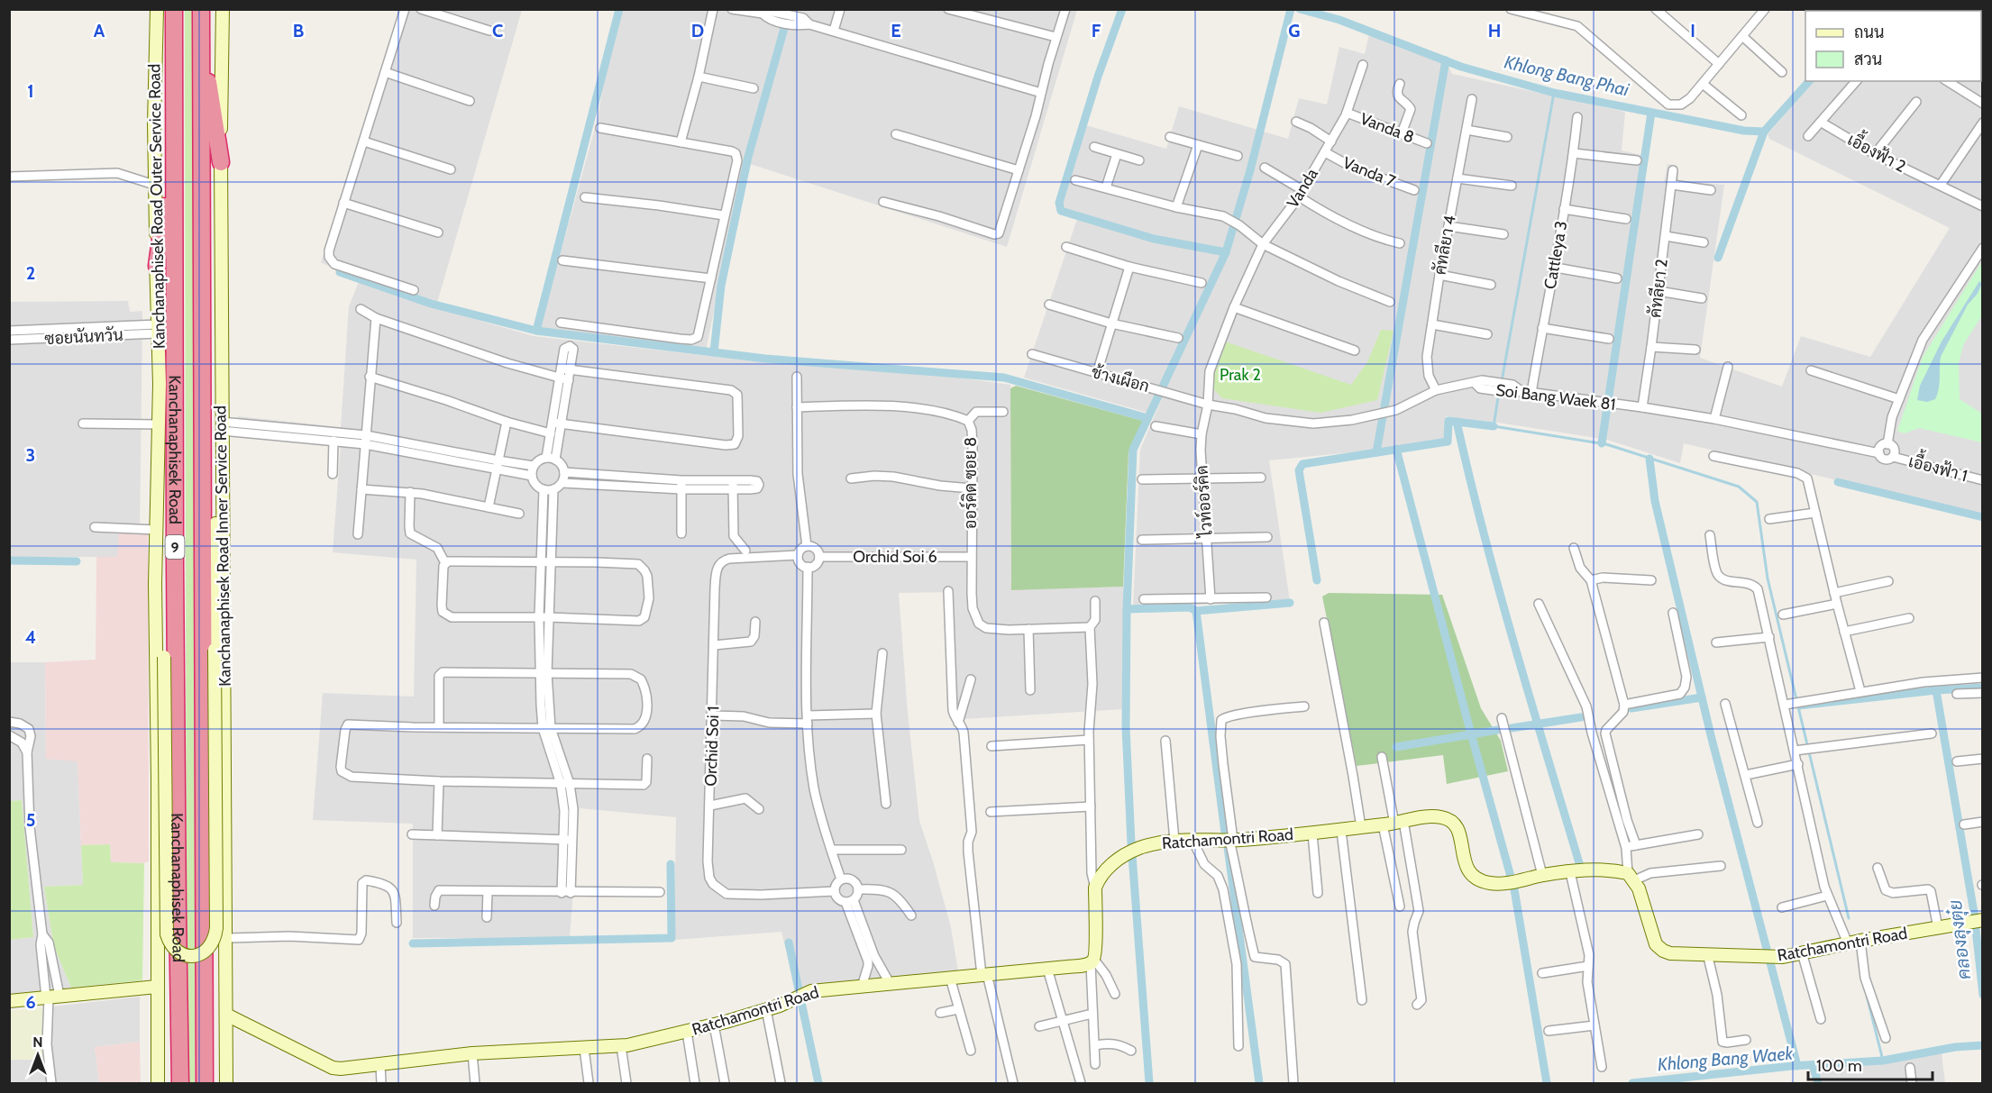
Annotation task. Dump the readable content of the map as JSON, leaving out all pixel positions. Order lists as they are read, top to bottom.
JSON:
{
  "streets": {
    "highway": ["Kanchanaphisek Road", "9"],
    "main road": ["Kanchanaphisek Road Outer Service Road", "Kanchanaphisek Road Inner Service Road", "Ratchamontri Road"],
    "street": [
      "Vanda 8",
      "เอื้องฟ้า 2",
      "Vanda 7",
      "Vanda",
      "คัทลียา 4",
      "Cattleya 3",
      "คัทลียา 2",
      "ซอยนันทวัน",
      "ช้างเผือก",
      "Soi Bang Waek 81",
      "เอื้องฟ้า 1",
      "ออร์คิด ซอย 8",
      "ไวท์ออร์คิด",
      "Orchid Soi 6",
      "Orchid Soi 1"
    ]
  },
  "crossings": [
    ["Vanda 8", "Vanda"],
    ["Vanda 7", "Vanda"],
    ["Vanda", "ช้างเผือก"],
    ["Vanda", "Soi Bang Waek 81"],
    ["Vanda", "ไวท์ออร์คิด"],
    ["Kanchanaphisek Road Outer Service Road", "ซอยนันทวัน"],
    ["คัทลียา 4", "Soi Bang Waek 81"],
    ["Cattleya 3", "Soi Bang Waek 81"],
    ["คัทลียา 2", "Soi Bang Waek 81"],
    ["ช้างเผือก", "Soi Bang Waek 81"],
    ["ช้างเผือก", "ไวท์ออร์คิด"],
    ["Soi Bang Waek 81", "เอื้องฟ้า 1"],
    ["Soi Bang Waek 81", "ไวท์ออร์คิด"],
    ["ออร์คิด ซอย 8", "Orchid Soi 6"],
    ["Kanchanaphisek Road Inner Service Road", "Ratchamontri Road"],
    ["Orchid Soi 6", "Orchid Soi 1"]
  ],
  "water": ["Khlong Bang Phai", "คลองลุงตุ๋ย", "Khlong Bang Waek"],
  "parks": ["Prak 2"],
  "legend": ["ถนน", "สวน"],
  "scale_bar": "100 m",
  "north": "top",
  "grid": {
    "columns": [
      "A",
      "B",
      "C",
      "D",
      "E",
      "F",
      "G",
      "H",
      "I"
    ],
    "rows": [
      "1",
      "2",
      "3",
      "4",
      "5",
      "6"
    ]
  }
}
